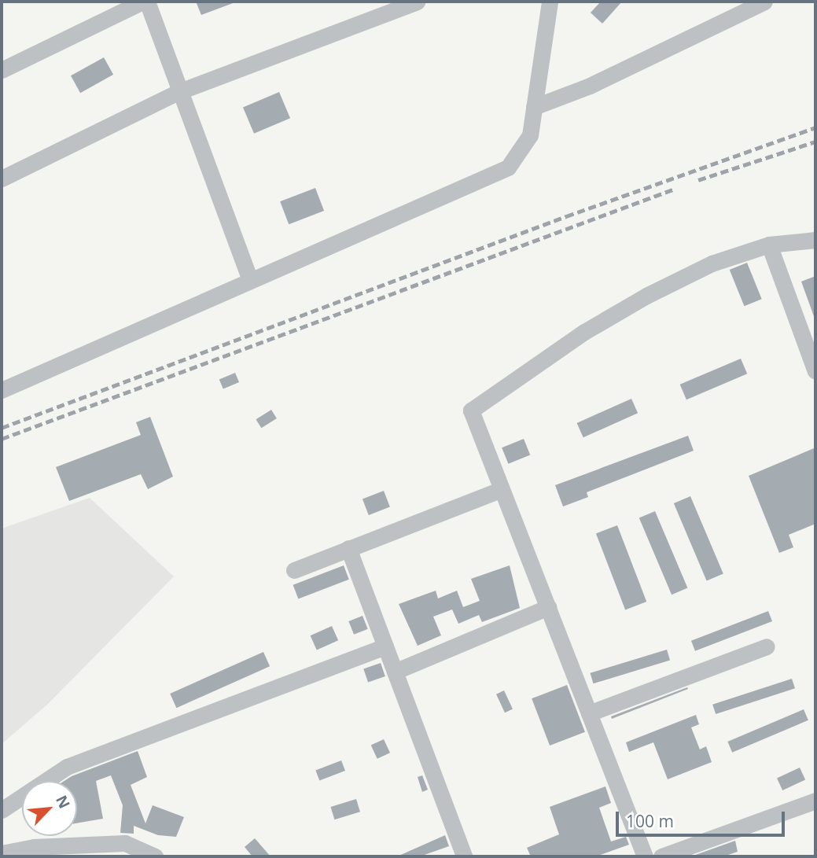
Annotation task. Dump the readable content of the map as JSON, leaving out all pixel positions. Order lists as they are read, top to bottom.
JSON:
{
  "scale_bar": "100 m",
  "north": "top right"
}
